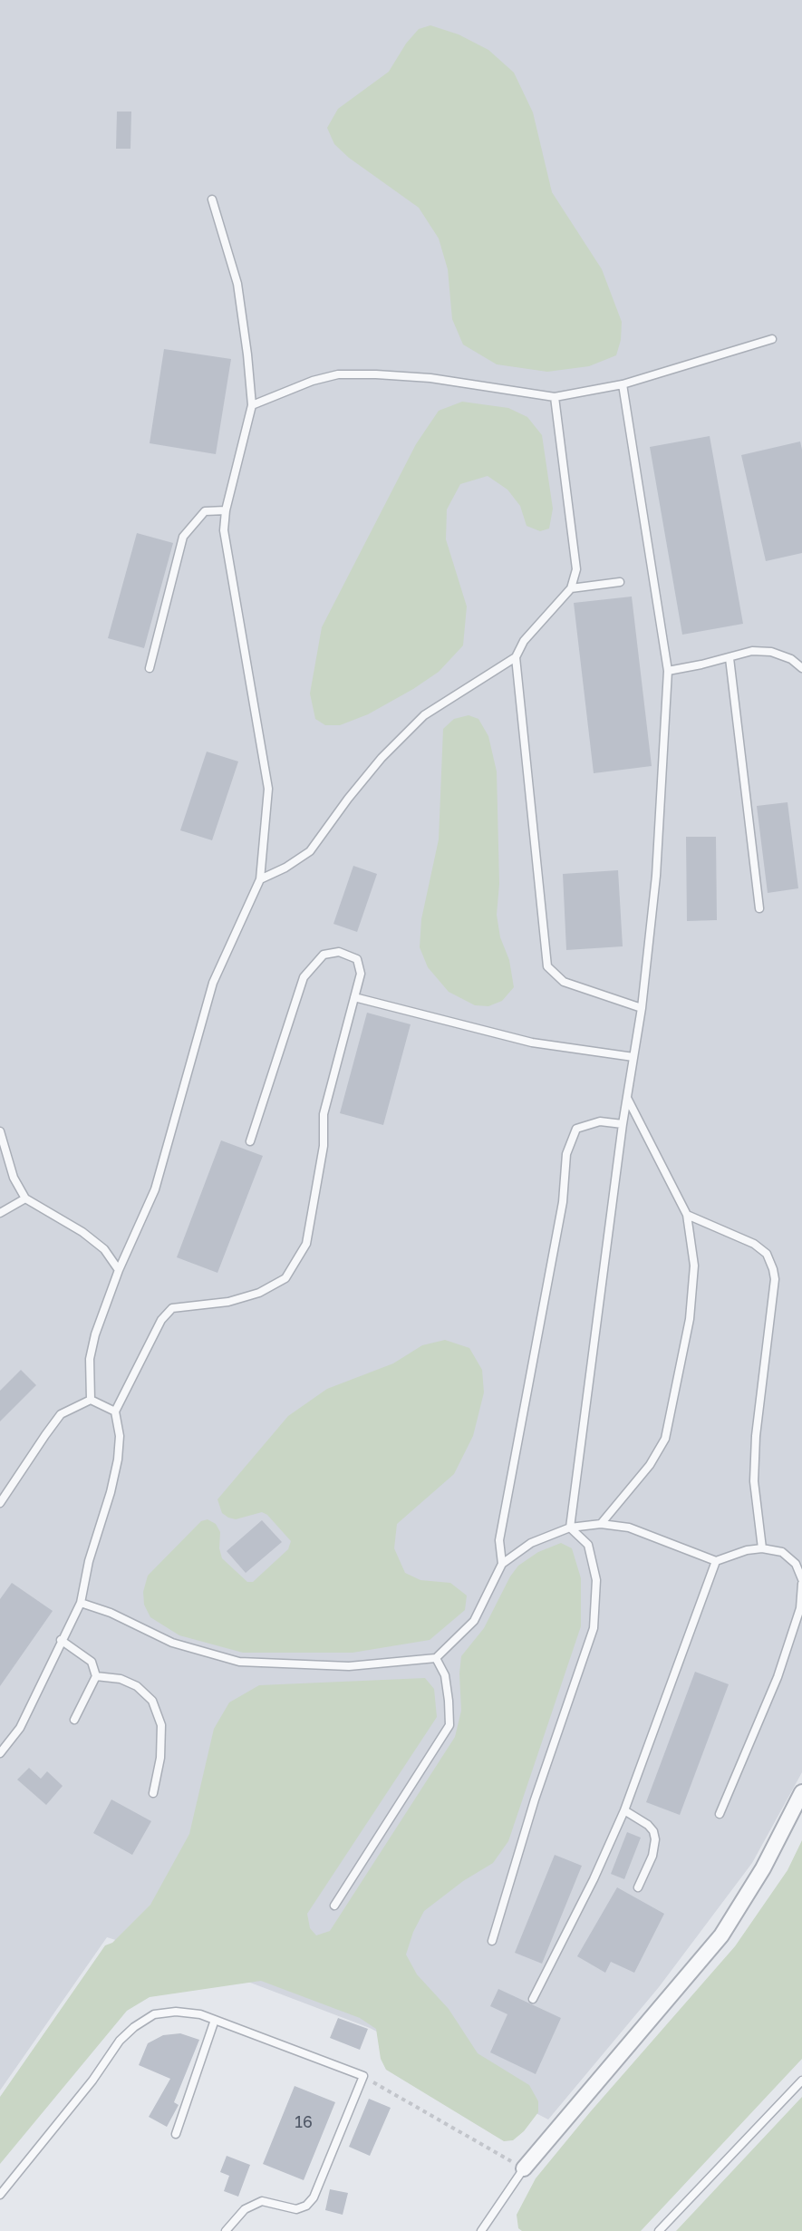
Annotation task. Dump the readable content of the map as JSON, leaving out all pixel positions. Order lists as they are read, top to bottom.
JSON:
{
  "house_numbers": ["16"]
}
